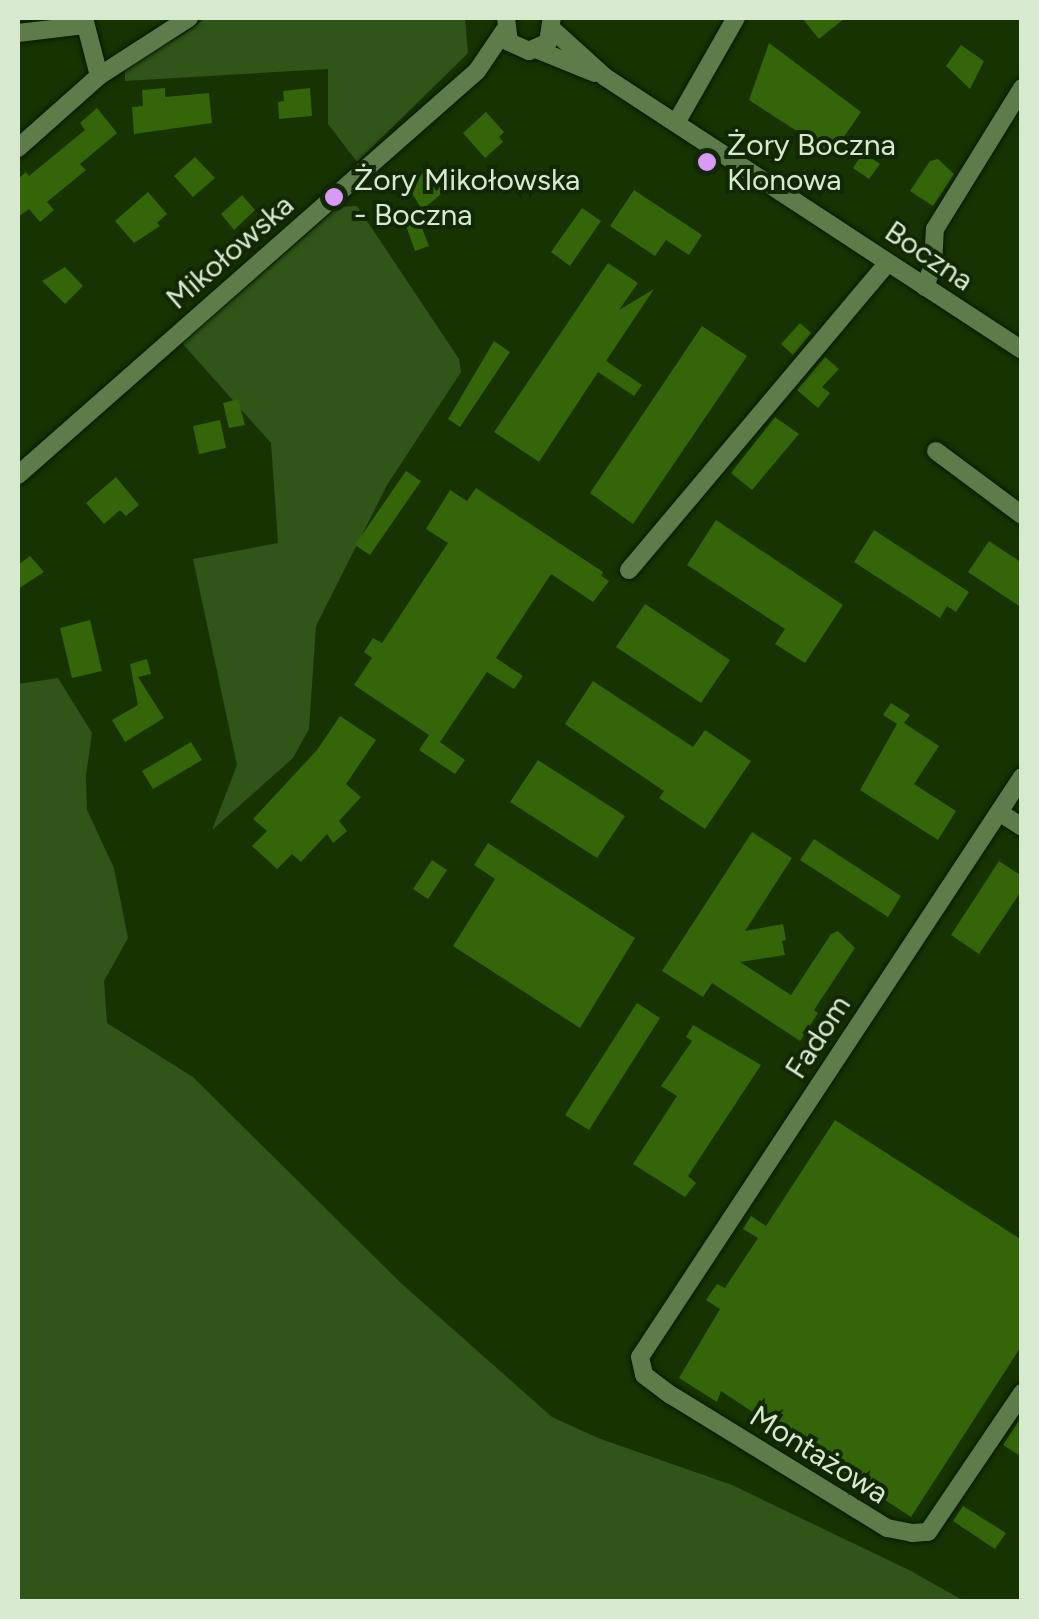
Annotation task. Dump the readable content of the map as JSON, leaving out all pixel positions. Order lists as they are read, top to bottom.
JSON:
{
  "streets": {
    "street": [
      "Mikołowska",
      "Boczna",
      "Fadom",
      "Montażowa"
    ]
  },
  "crossings": [
    ["Mikołowska", "Boczna"],
    ["Fadom", "Montażowa"]
  ],
  "places": ["Żory Boczna Klonowa", "Żory Mikołowska - Boczna"]
}
